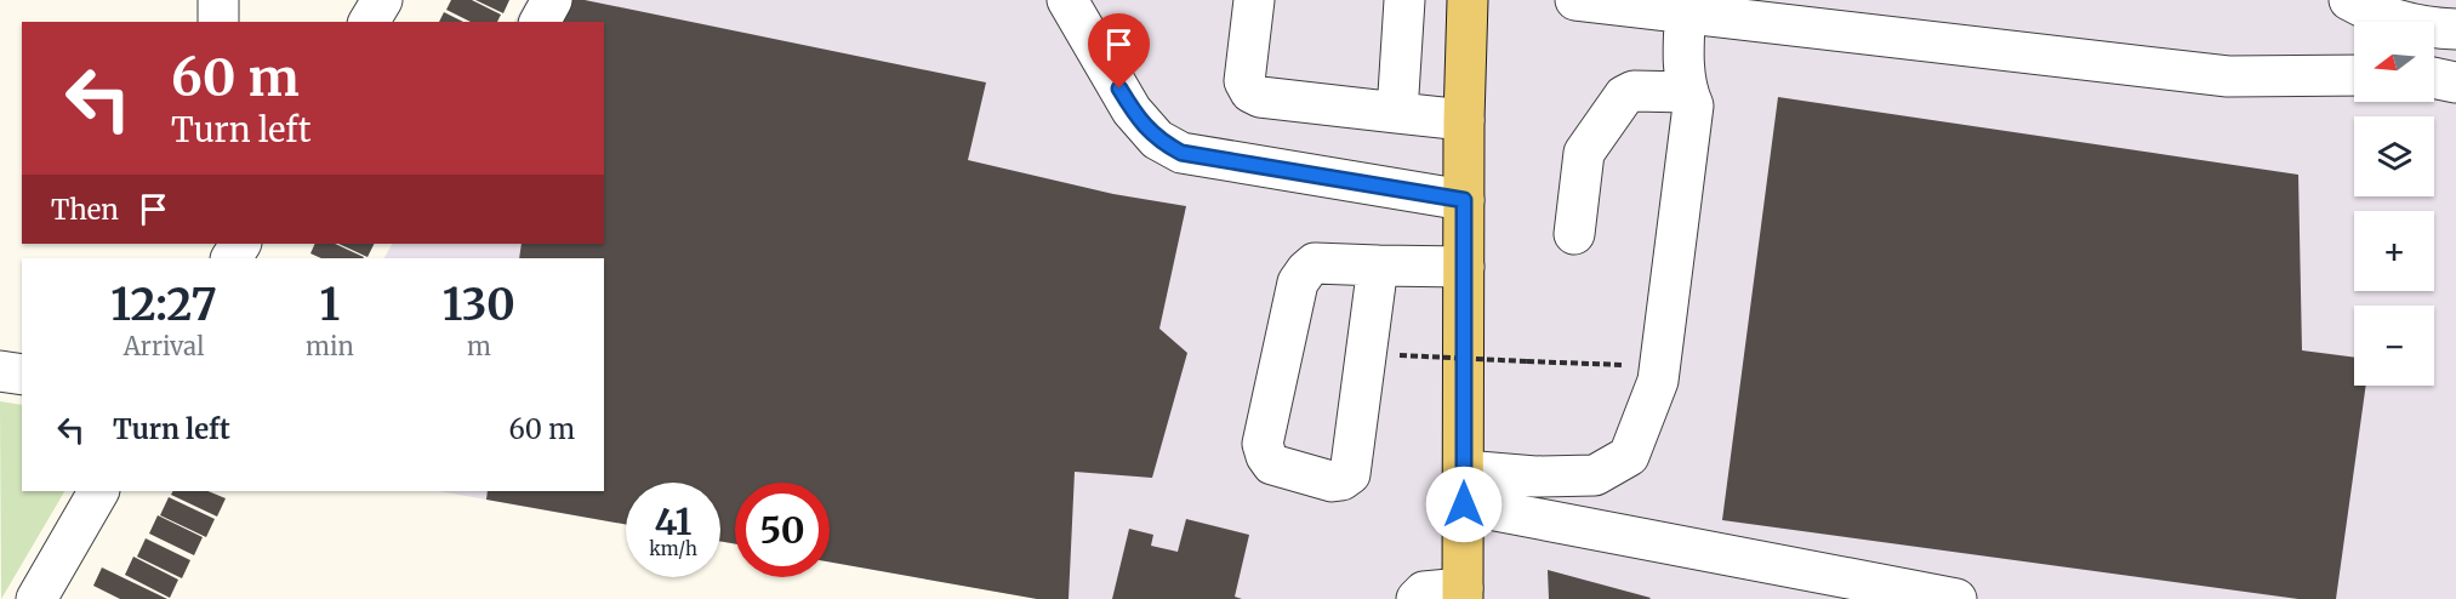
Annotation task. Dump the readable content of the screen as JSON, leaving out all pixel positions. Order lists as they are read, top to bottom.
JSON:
{
  "north": "left",
  "page": {
    "map_buttons": ["+", "−"],
    "turn": ["60 m", "Turn left"],
    "then": "Then",
    "eta": [
      "12:27",
      "Arrival",
      "1",
      "min",
      "130",
      "m"
    ],
    "list": [
      {
        "name": "Turn left",
        "value": "60 m"
      }
    ],
    "speed": "41 km/h",
    "limit": "50"
  }
}
